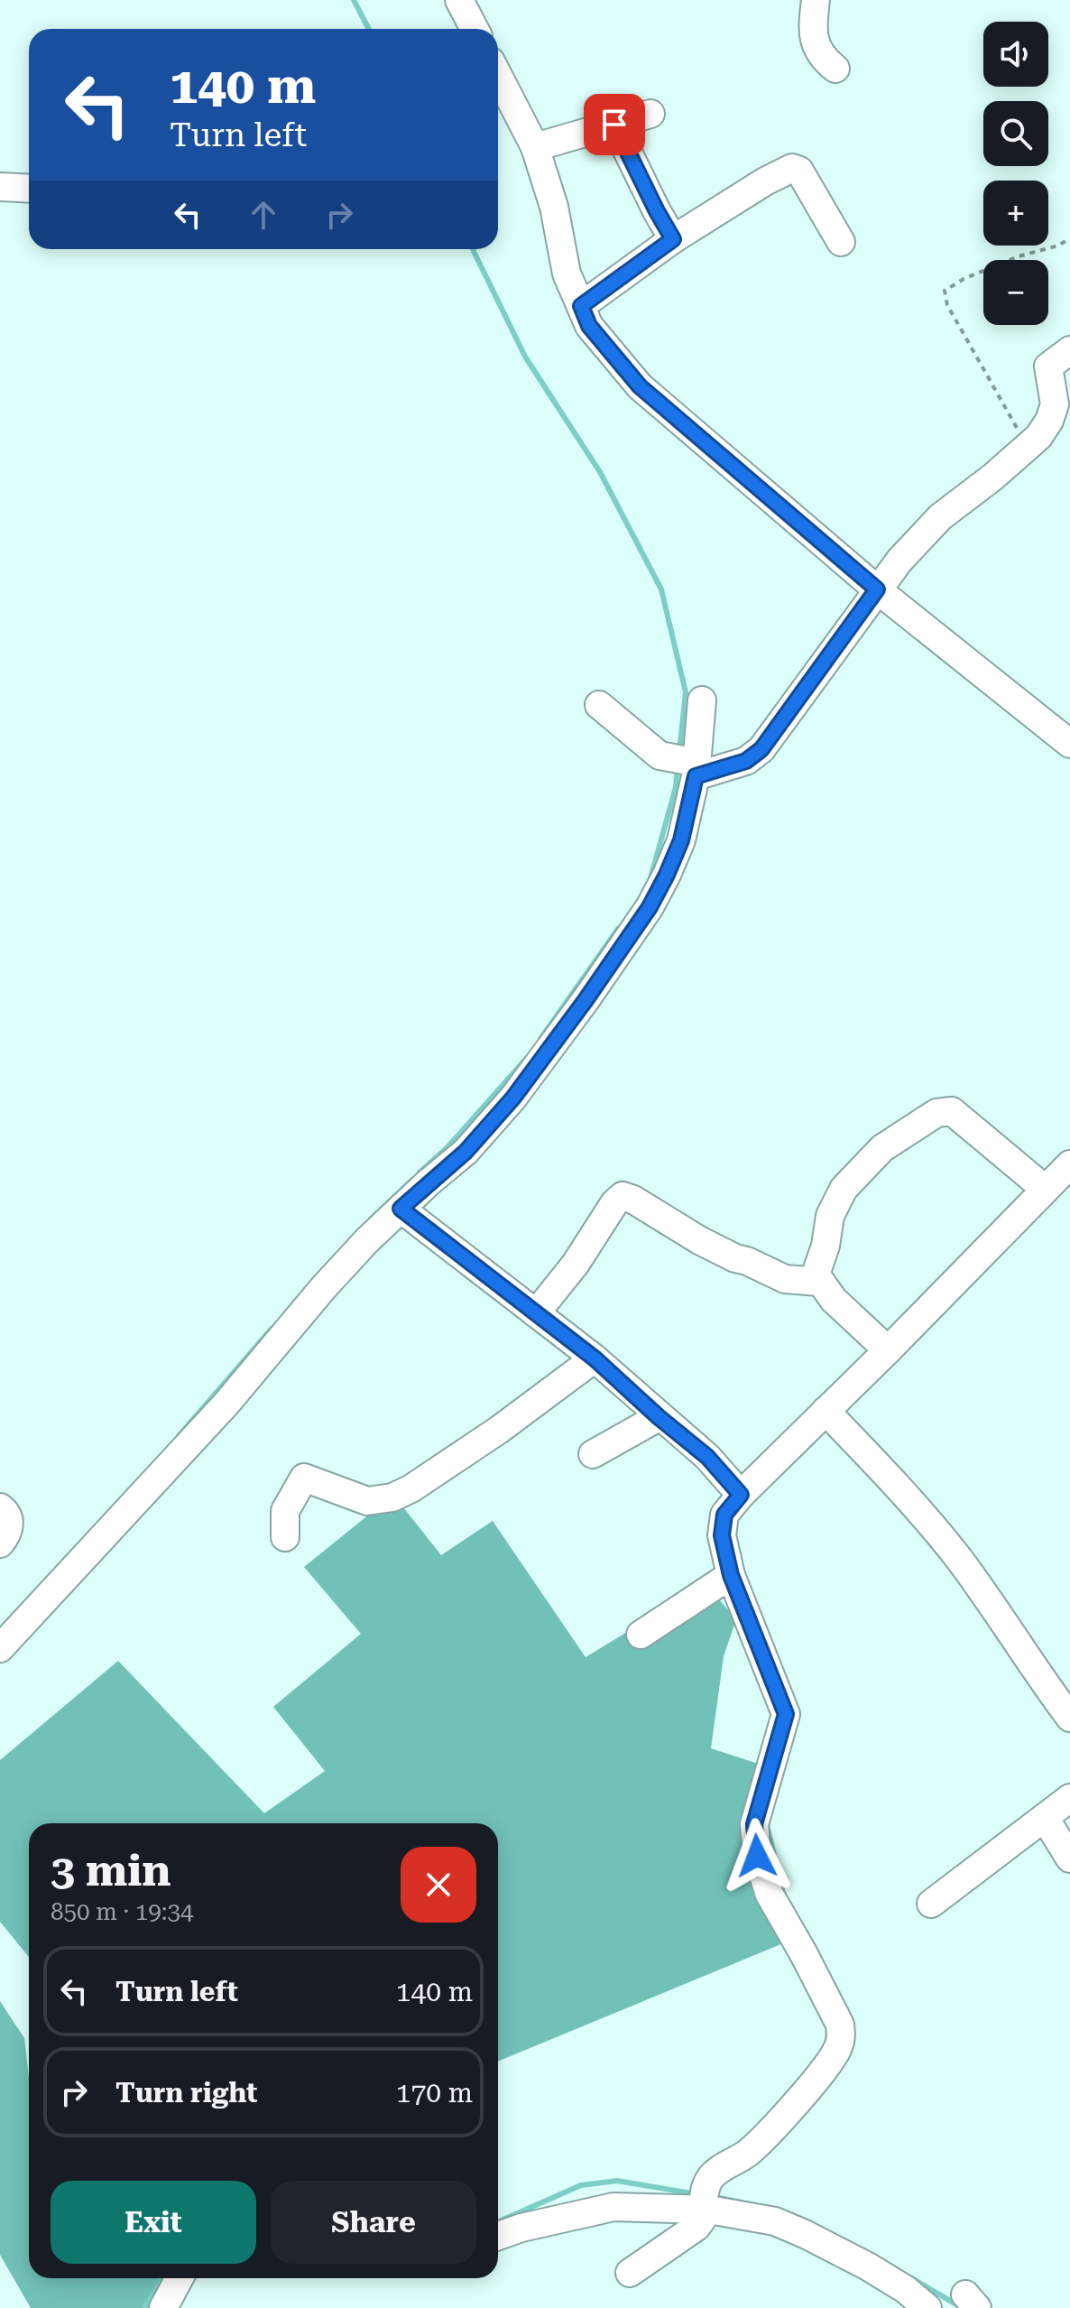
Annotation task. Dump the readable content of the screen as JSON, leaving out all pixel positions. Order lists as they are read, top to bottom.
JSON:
{
  "page": {
    "map_buttons": ["+", "−"],
    "turn": ["140 m", "Turn left"],
    "heading": ["3 min", "850 m · 19:34"],
    "list": [
      {
        "name": "Turn left",
        "value": "140 m"
      },
      {
        "name": "Turn right",
        "value": "170 m"
      }
    ],
    "buttons": ["Exit", "Share"]
  }
}
